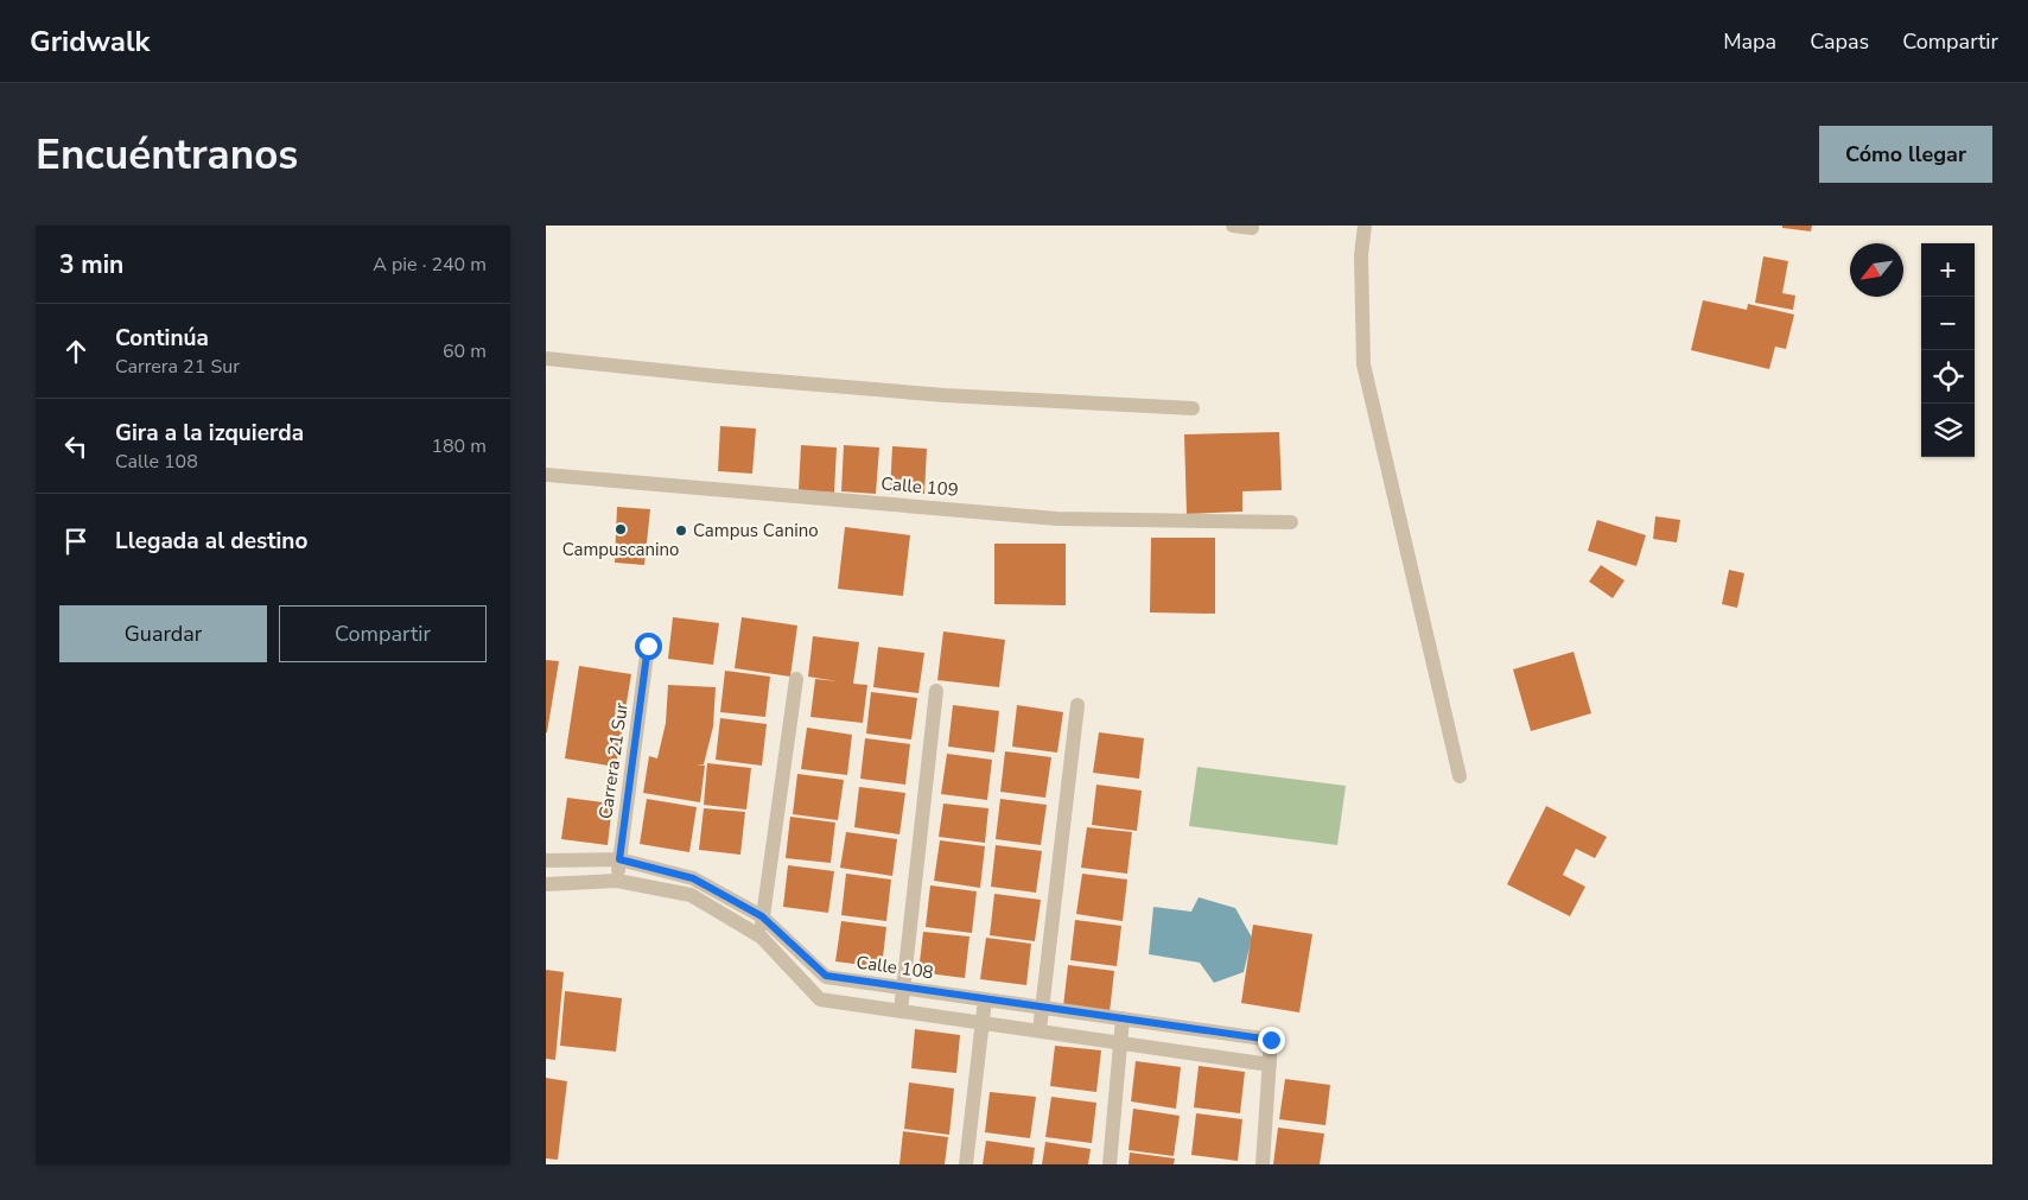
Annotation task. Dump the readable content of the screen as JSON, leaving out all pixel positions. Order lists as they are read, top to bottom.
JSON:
{
  "streets": {
    "street": ["Calle 109", "Carrera 21 Sur", "Calle 108"]
  },
  "crossings": [
    ["Carrera 21 Sur", "Calle 108"]
  ],
  "places": ["Campuscanino", "Campus Canino"],
  "north": "bottom left",
  "page": {
    "header": "Gridwalk",
    "nav": ["Mapa", "Capas", "Compartir"],
    "buttons": [
      "Cómo llegar",
      ["Guardar", "Compartir"]
    ],
    "title": "Encuéntranos",
    "heading": ["3 min", "A pie · 240 m"],
    "map_buttons": ["+", "−"],
    "list": [
      ["Continúa", "Carrera 21 Sur", "60 m"],
      ["Gira a la izquierda", "Calle 108", "180 m"],
      "Llegada al destino"
    ]
  }
}
